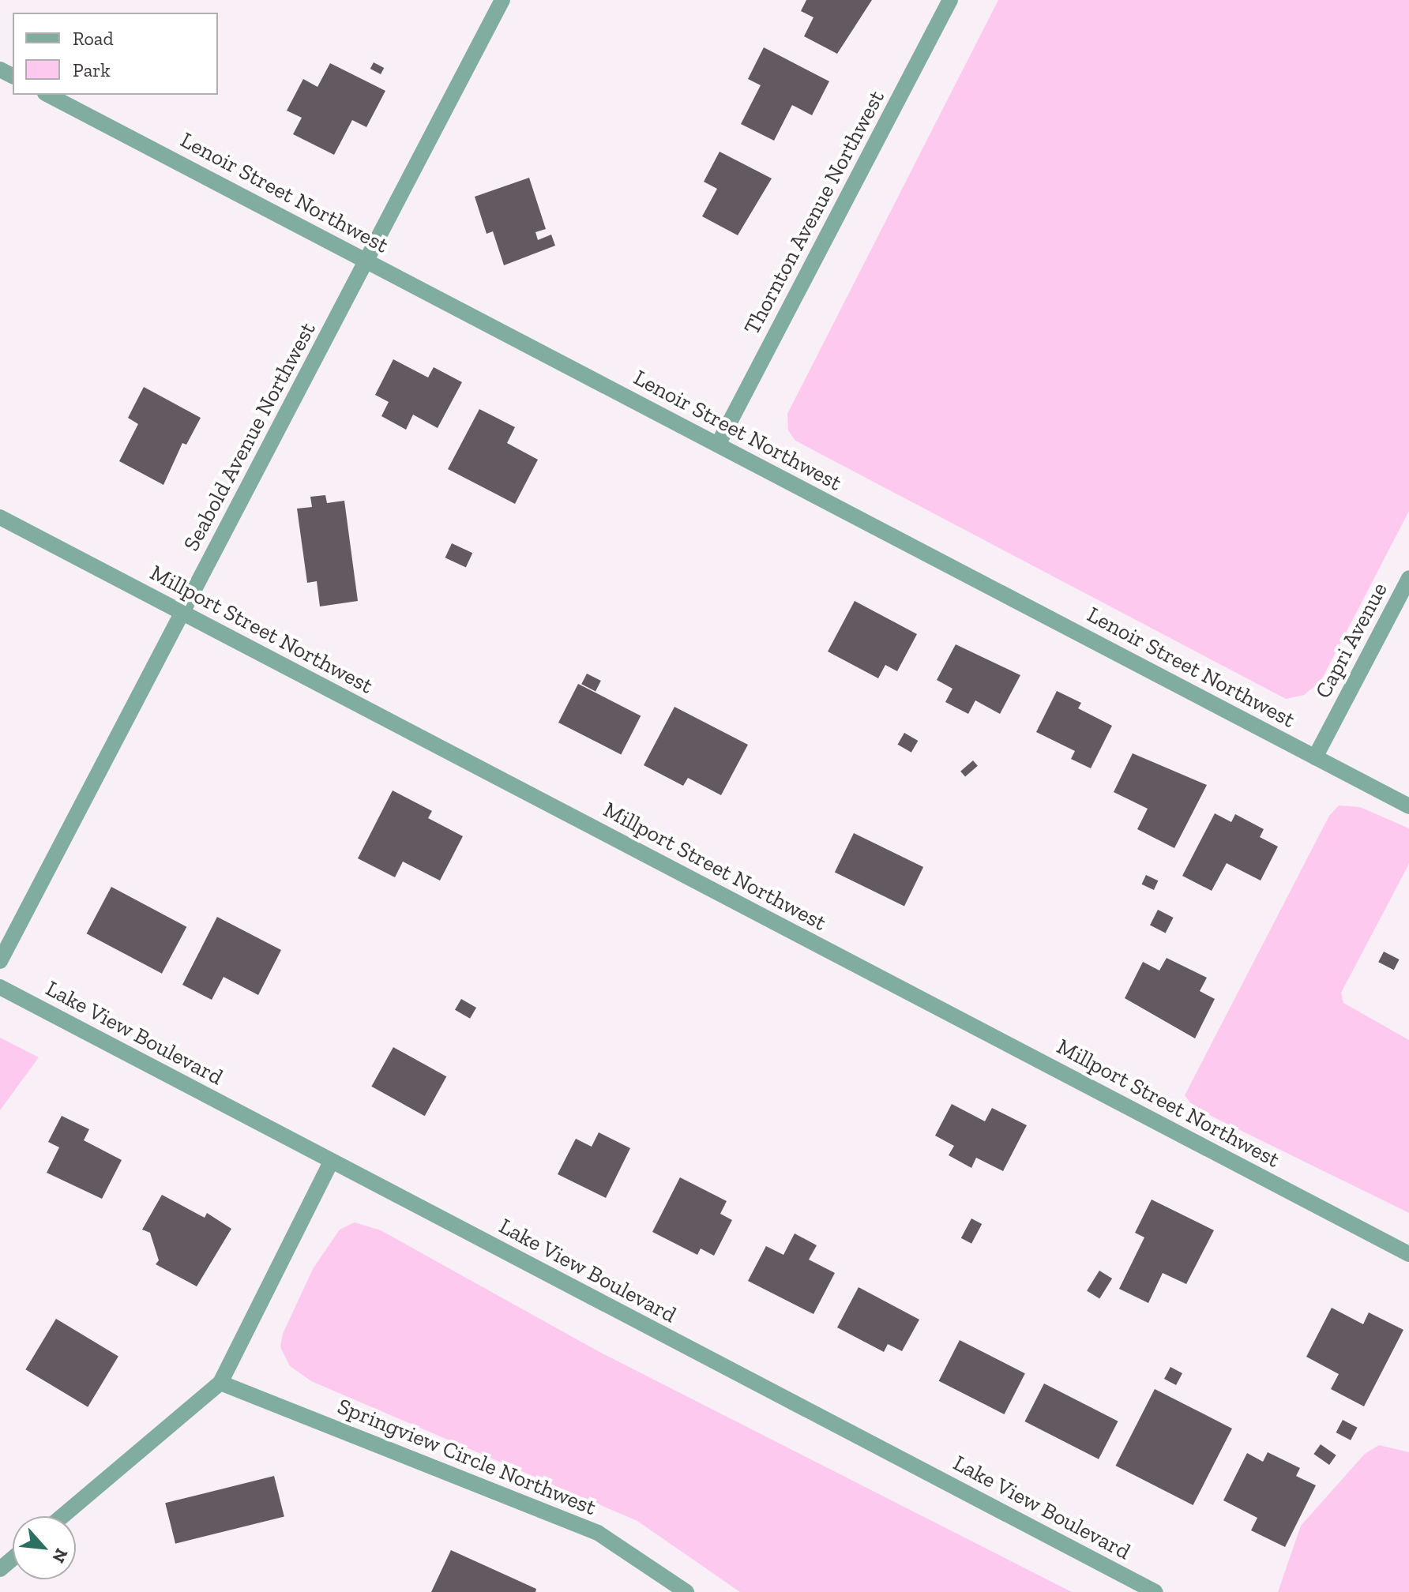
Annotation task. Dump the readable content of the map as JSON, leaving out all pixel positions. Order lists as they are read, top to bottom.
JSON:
{
  "streets": {
    "street": [
      "Lenoir Street Northwest",
      "Thornton Avenue Northwest",
      "Seabold Avenue Northwest",
      "Millport Street Northwest",
      "Capri Avenue",
      "Lake View Boulevard",
      "Springview Circle Northwest"
    ]
  },
  "crossings": [
    ["Lenoir Street Northwest", "Thornton Avenue Northwest"],
    ["Lenoir Street Northwest", "Seabold Avenue Northwest"],
    ["Lenoir Street Northwest", "Capri Avenue"],
    ["Seabold Avenue Northwest", "Millport Street Northwest"]
  ],
  "legend": ["Road", "Park"],
  "north": "bottom right"
}
